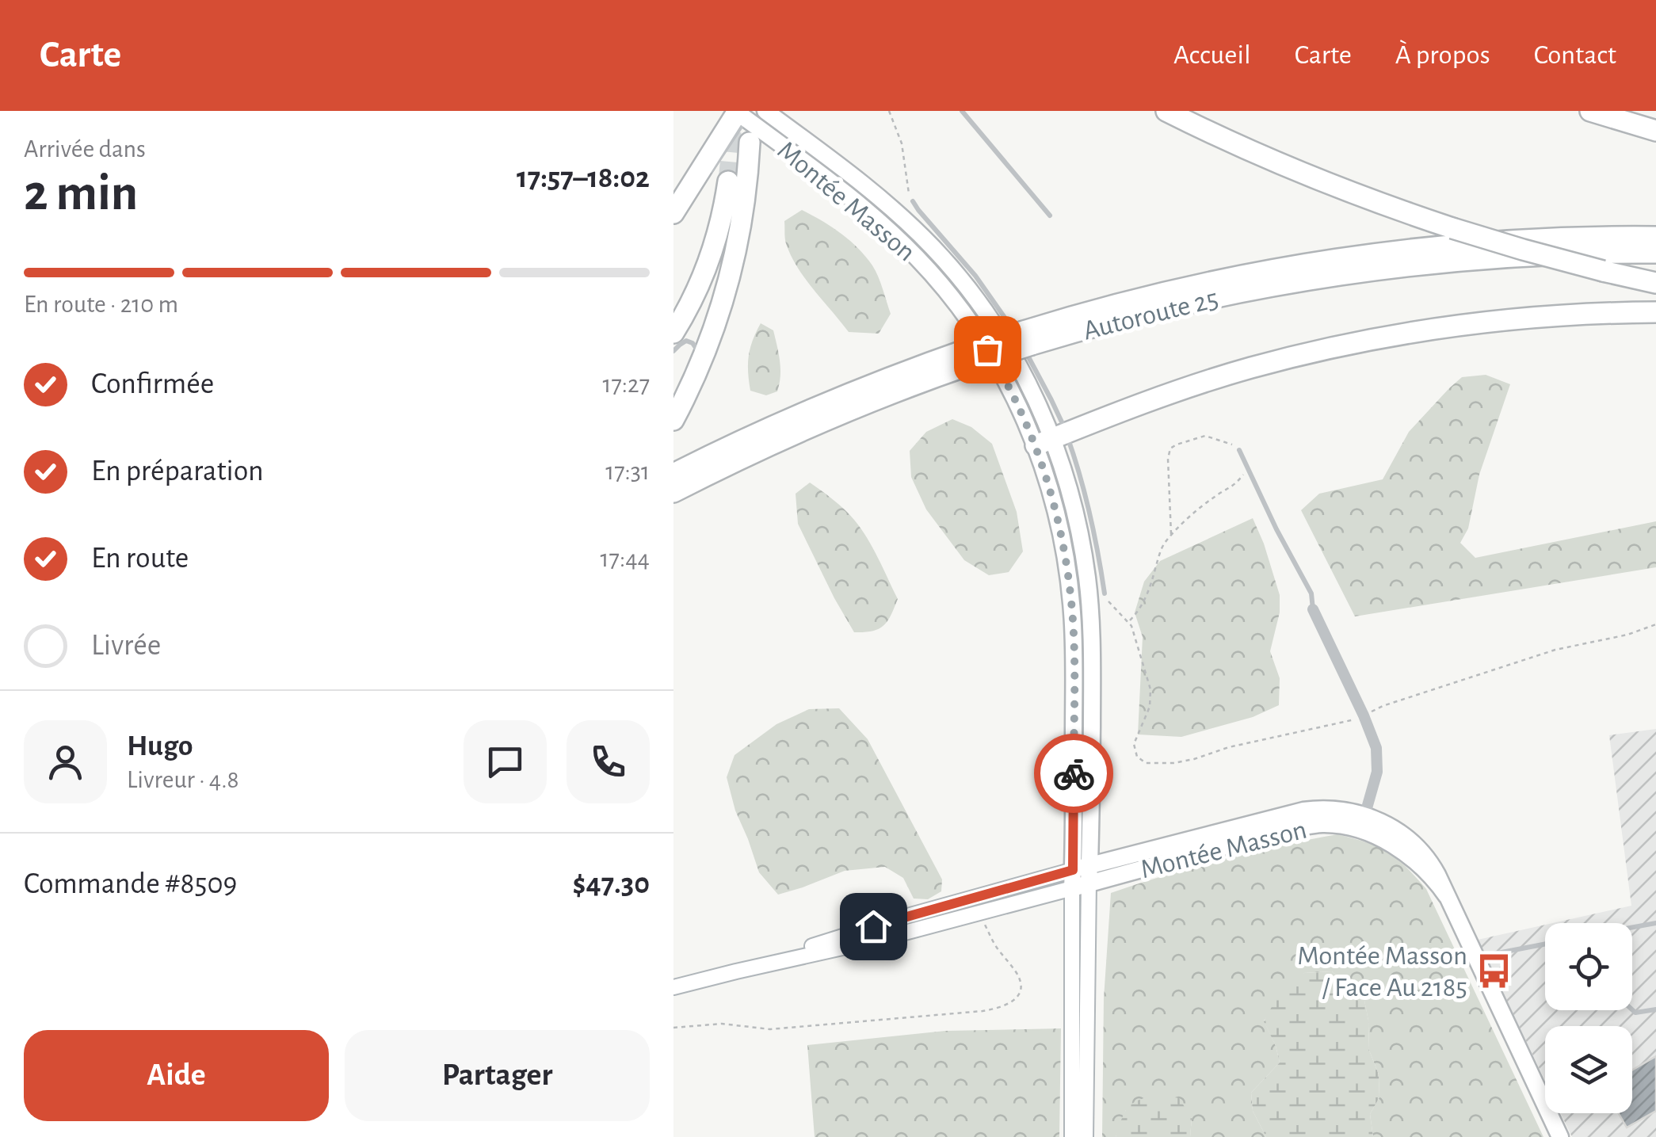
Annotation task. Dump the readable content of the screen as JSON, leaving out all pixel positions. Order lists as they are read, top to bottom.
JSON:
{
  "streets": {
    "highway": ["Autoroute 25"],
    "main road": ["Montée Masson"]
  },
  "places": {
    "bus stop": ["Montée Masson / Face Au 2185"]
  },
  "page": {
    "header": "Carte",
    "nav": [
      "Accueil",
      "Carte",
      "À propos",
      "Contact"
    ],
    "heading": ["2 min", "Arrivée dans", "17:57–18:02"],
    "panel": [
      "Hugo",
      "Livreur · 4.8",
      "Commande #8509",
      "$47.30"
    ],
    "bar": "En route · 210 m",
    "list": [
      ["Confirmée", "17:27"],
      ["En préparation", "17:31"],
      ["En route", "17:44"],
      "Livrée"
    ],
    "buttons": ["Aide", "Partager"]
  }
}
